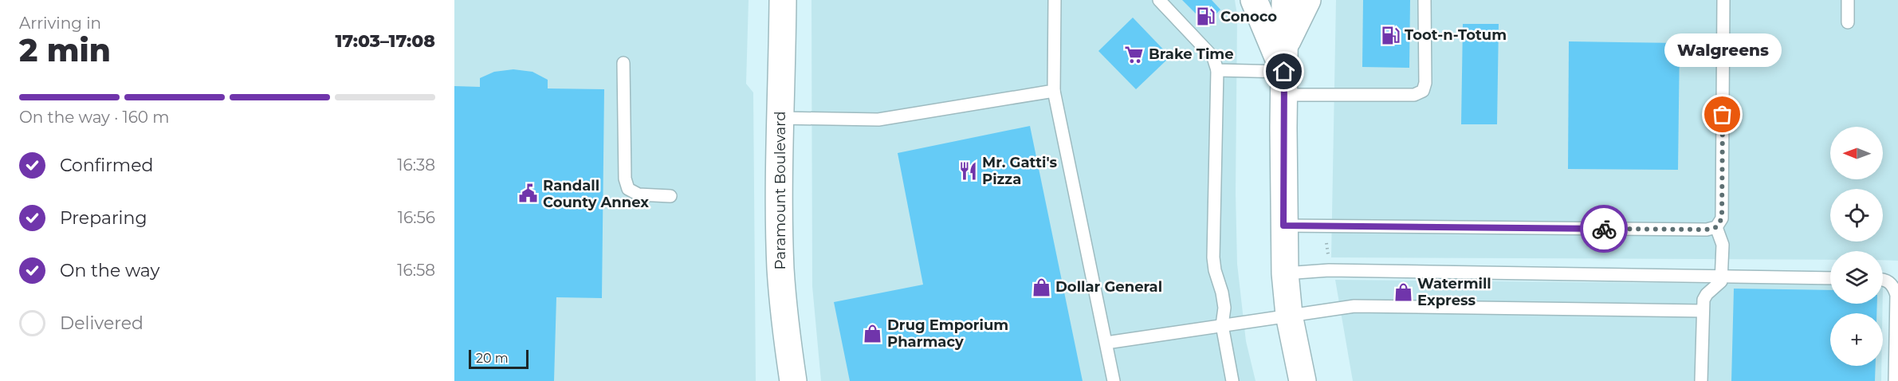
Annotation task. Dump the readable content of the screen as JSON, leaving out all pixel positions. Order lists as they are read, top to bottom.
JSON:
{
  "streets": {
    "main road": ["Paramount Boulevard"]
  },
  "places": {
    "fuel station": ["Conoco", "Toot-n-Totum"],
    "supermarket": ["Brake Time"],
    "other": ["Walgreens"],
    "restaurant": ["Mr. Gatti's Pizza"],
    "public building": ["Randall County Annex"],
    "shop": ["Dollar General", "Watermill Express", "Drug Emporium Pharmacy"]
  },
  "scale_bar": "20 m",
  "north": "left",
  "page": {
    "heading": ["2 min", "Arriving in", "17:03–17:08"],
    "bubble": "Walgreens",
    "bar": "On the way · 160 m",
    "map_buttons": "+",
    "list": [
      ["Confirmed", "16:38"],
      ["Preparing", "16:56"],
      ["On the way", "16:58"],
      "Delivered"
    ],
    "scale": "20 m"
  }
}
